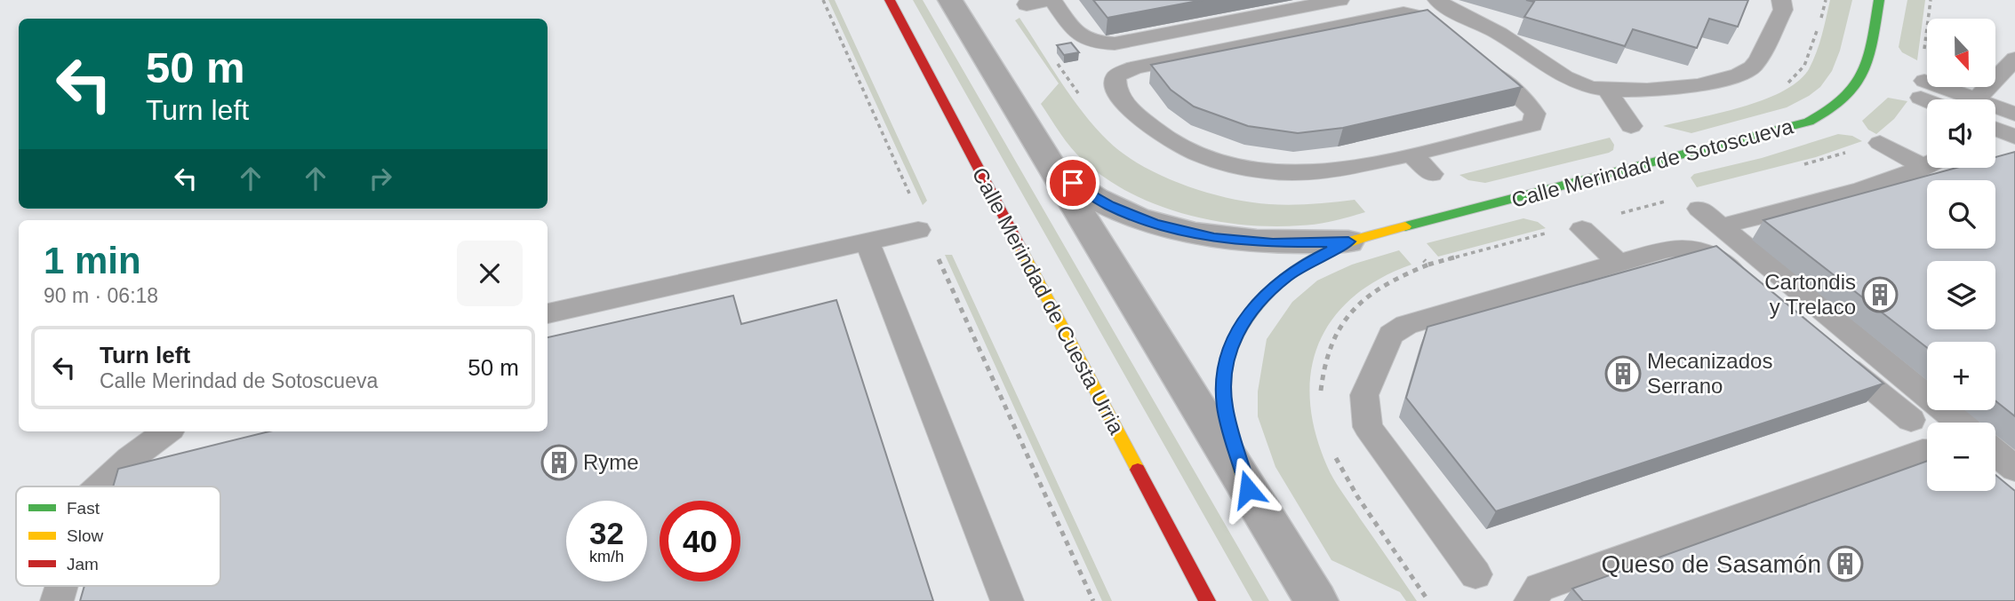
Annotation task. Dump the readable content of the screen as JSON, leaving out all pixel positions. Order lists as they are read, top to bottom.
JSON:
{
  "streets": {
    "street": ["Calle Merindad de Sotoscueva", "Calle Merindad de Cuesta Urria"]
  },
  "places": {
    "building": [
      "Cartondis y Trelaco",
      "Mecanizados Serrano",
      "Ryme",
      "Queso de Sasamón"
    ]
  },
  "legend": ["Fast", "Slow", "Jam"],
  "north": "bottom",
  "page": {
    "map_buttons": ["+", "−"],
    "turn": ["50 m", "Turn left"],
    "heading": ["1 min", "90 m · 06:18"],
    "list": [
      {
        "name": "Turn left",
        "note": "Calle Merindad de Sotoscueva",
        "value": "50 m"
      }
    ],
    "speed": "32 km/h",
    "limit": "40"
  }
}
